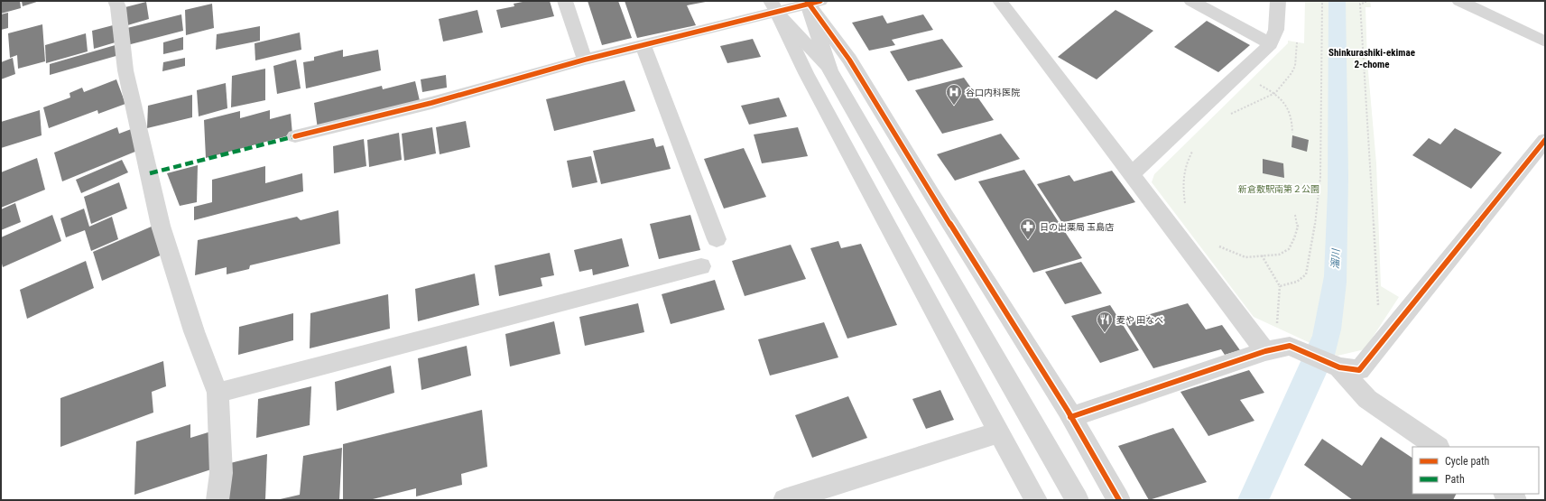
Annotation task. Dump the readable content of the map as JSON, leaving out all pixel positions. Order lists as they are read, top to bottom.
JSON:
{
  "districts": ["Shinkurashiki-ekimae 2-chome"],
  "water": ["溜川"],
  "parks": ["新倉敷駅南第２公園"],
  "places": {
    "hospital": ["谷口内科医院"],
    "pharmacy": ["日の出薬局 玉島店"],
    "restaurant": ["麦や 田なべ"]
  },
  "legend": ["Cycle path", "Path"]
}
